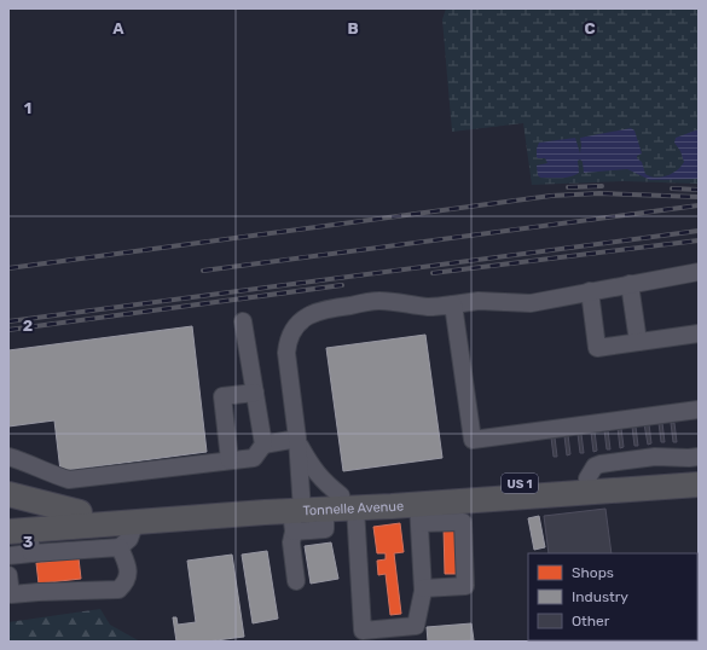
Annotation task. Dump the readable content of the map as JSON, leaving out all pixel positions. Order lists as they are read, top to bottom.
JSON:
{
  "streets": {
    "highway": ["US 1", "Tonnelle Avenue"]
  },
  "legend": ["Shops", "Industry", "Other"],
  "grid": {
    "columns": ["A", "B", "C"],
    "rows": ["1", "2", "3"]
  }
}
